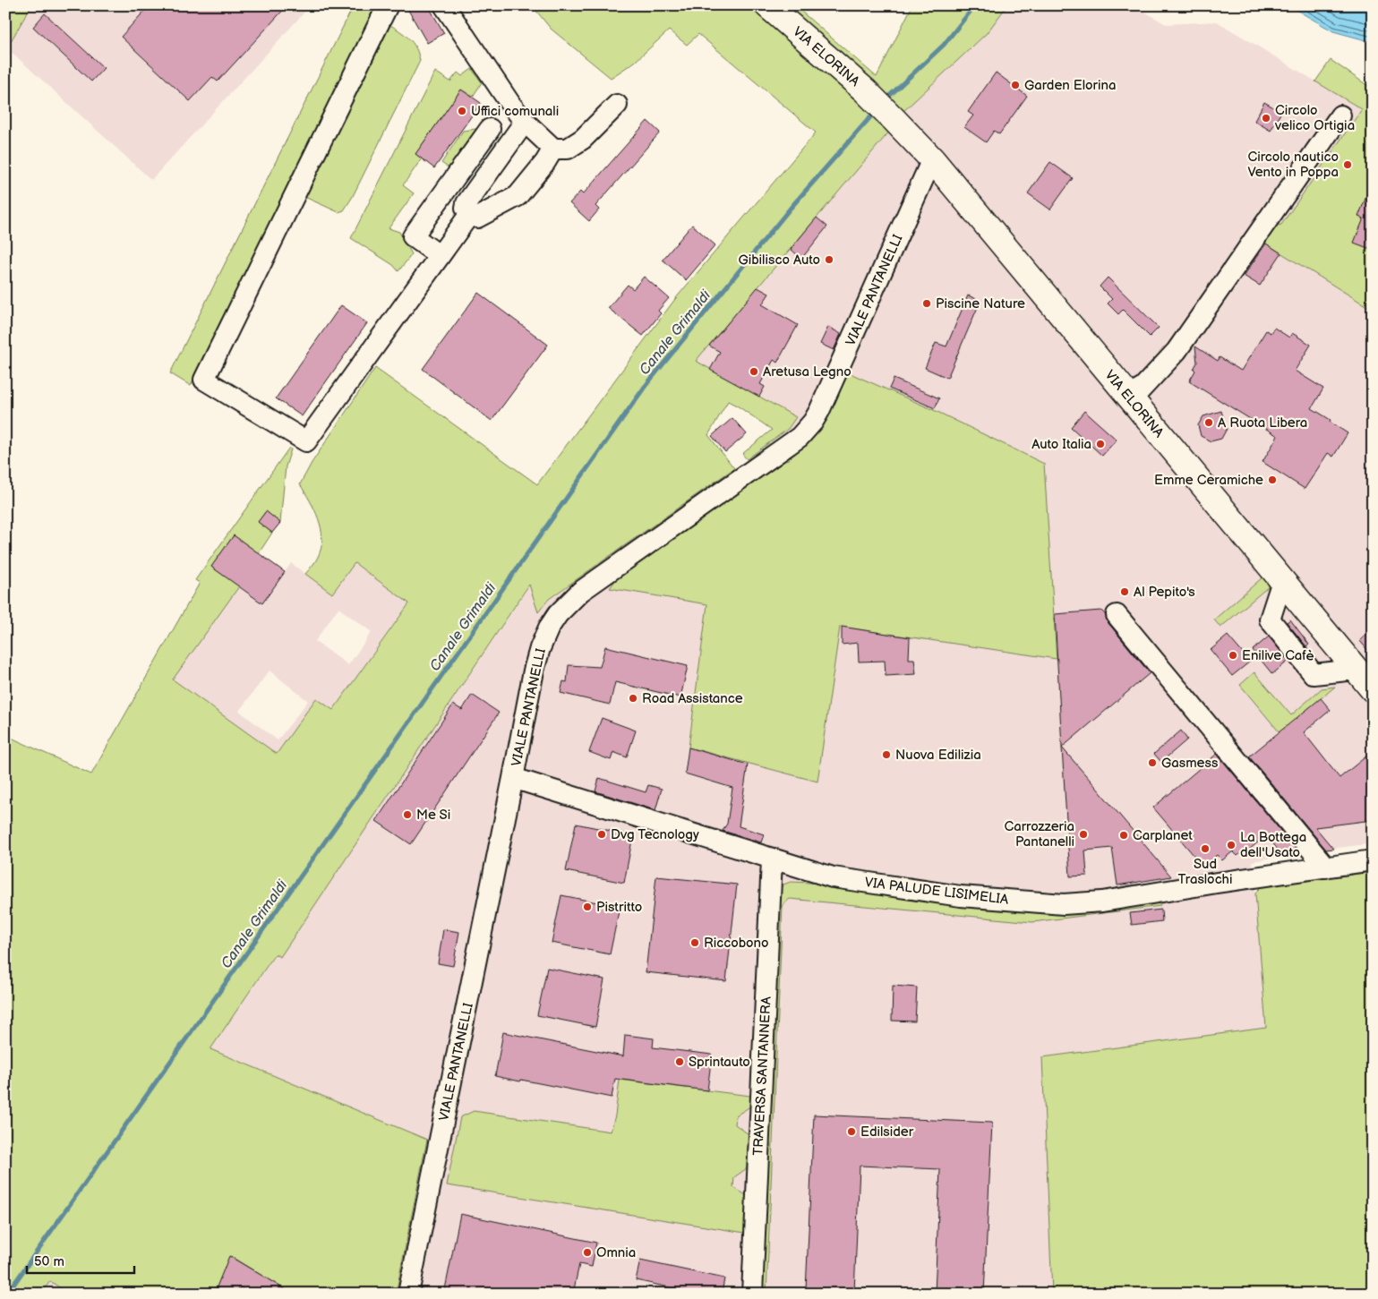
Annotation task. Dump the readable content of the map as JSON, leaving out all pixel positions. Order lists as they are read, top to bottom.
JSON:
{
  "streets": {
    "main road": ["VIA ELORINA"],
    "street": ["VIALE PANTANELLI", "VIA PALUDE LISIMELIA", "TRAVERSA SANTANNERA"]
  },
  "crossings": [
    ["VIA ELORINA", "VIALE PANTANELLI"],
    ["VIALE PANTANELLI", "VIA PALUDE LISIMELIA"],
    ["VIA PALUDE LISIMELIA", "TRAVERSA SANTANNERA"]
  ],
  "water": ["Canale Grimaldi"],
  "places": [
    "Garden Elorina",
    "Uffici comunali",
    "Circolo velico Ortigia",
    "Circolo nautico Vento in Poppa",
    "Gibilisco Auto",
    "Piscine Nature",
    "Aretusa Legno",
    "A Ruota Libera",
    "Auto Italia",
    "Emme Ceramiche",
    "Al Pepito's",
    "Enilive Cafè",
    "Road Assistance",
    "Nuova Edilizia",
    "Gasmess",
    "Me Si",
    "Dvg Tecnology",
    "Carrozzeria Pantanelli",
    "Carplanet",
    "La Bottega dell'Usato",
    "Sud Traslochi",
    "Pistritto",
    "Riccobono",
    "Sprintauto",
    "Edilsider",
    "Omnia"
  ],
  "scale_bar": "50 m"
}
